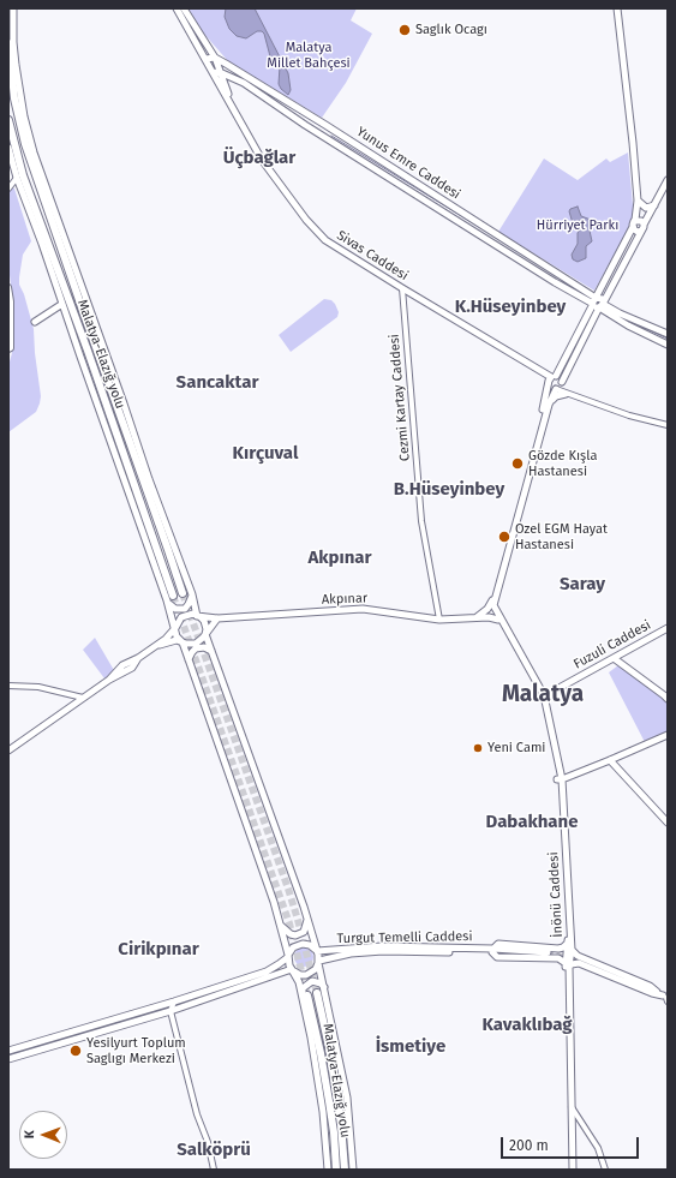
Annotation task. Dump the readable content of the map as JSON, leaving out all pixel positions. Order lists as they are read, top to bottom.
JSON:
{
  "streets": {
    "highway": ["Malatya-Elazığ yolu"],
    "main road": [
      "Yunus Emre Caddesi",
      "Sivas Caddesi",
      "Akpınar",
      "Fuzuli Caddesi",
      "İnönü Caddesi",
      "Turgut Temelli Caddesi"
    ],
    "street": ["Cezmi Kartay Caddesi"]
  },
  "crossings": [
    ["Sivas Caddesi", "Cezmi Kartay Caddesi"],
    ["Cezmi Kartay Caddesi", "Akpınar"],
    ["Fuzuli Caddesi", "İnönü Caddesi"]
  ],
  "districts": [
    "Üçbağlar",
    "K.Hüseyinbey",
    "Sancaktar",
    "Kırçuval",
    "B.Hüseyinbey",
    "Akpınar",
    "Saray",
    "Malatya",
    "Dabakhane",
    "Cirikpınar",
    "Kavaklıbağ",
    "İsmetiye",
    "Salköprü"
  ],
  "parks": ["Malatya Millet Bahçesi", "Hürriyet Parkı"],
  "places": [
    "Saglık Ocagı",
    "Gözde Kışla Hastanesi",
    "Ozel EGM Hayat Hastanesi",
    "Yeni Cami",
    "Yesilyurt Toplum Saglıgı Merkezi"
  ],
  "scale_bar": "200 m",
  "north": "left"
}
